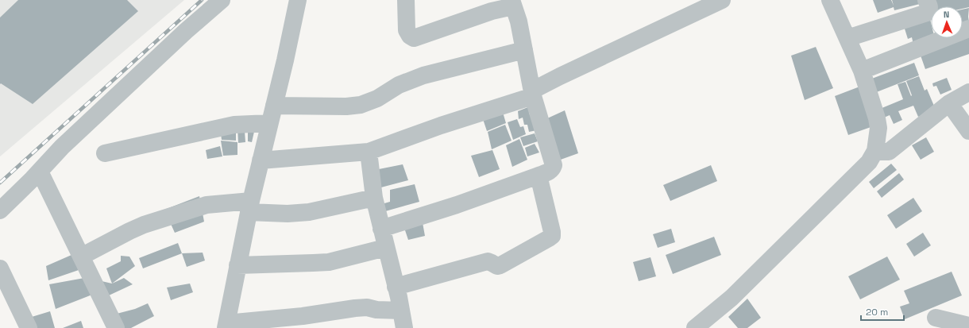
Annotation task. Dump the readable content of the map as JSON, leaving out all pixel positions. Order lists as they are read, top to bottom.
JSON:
{
  "scale_bar": "20 m",
  "north": "top"
}
